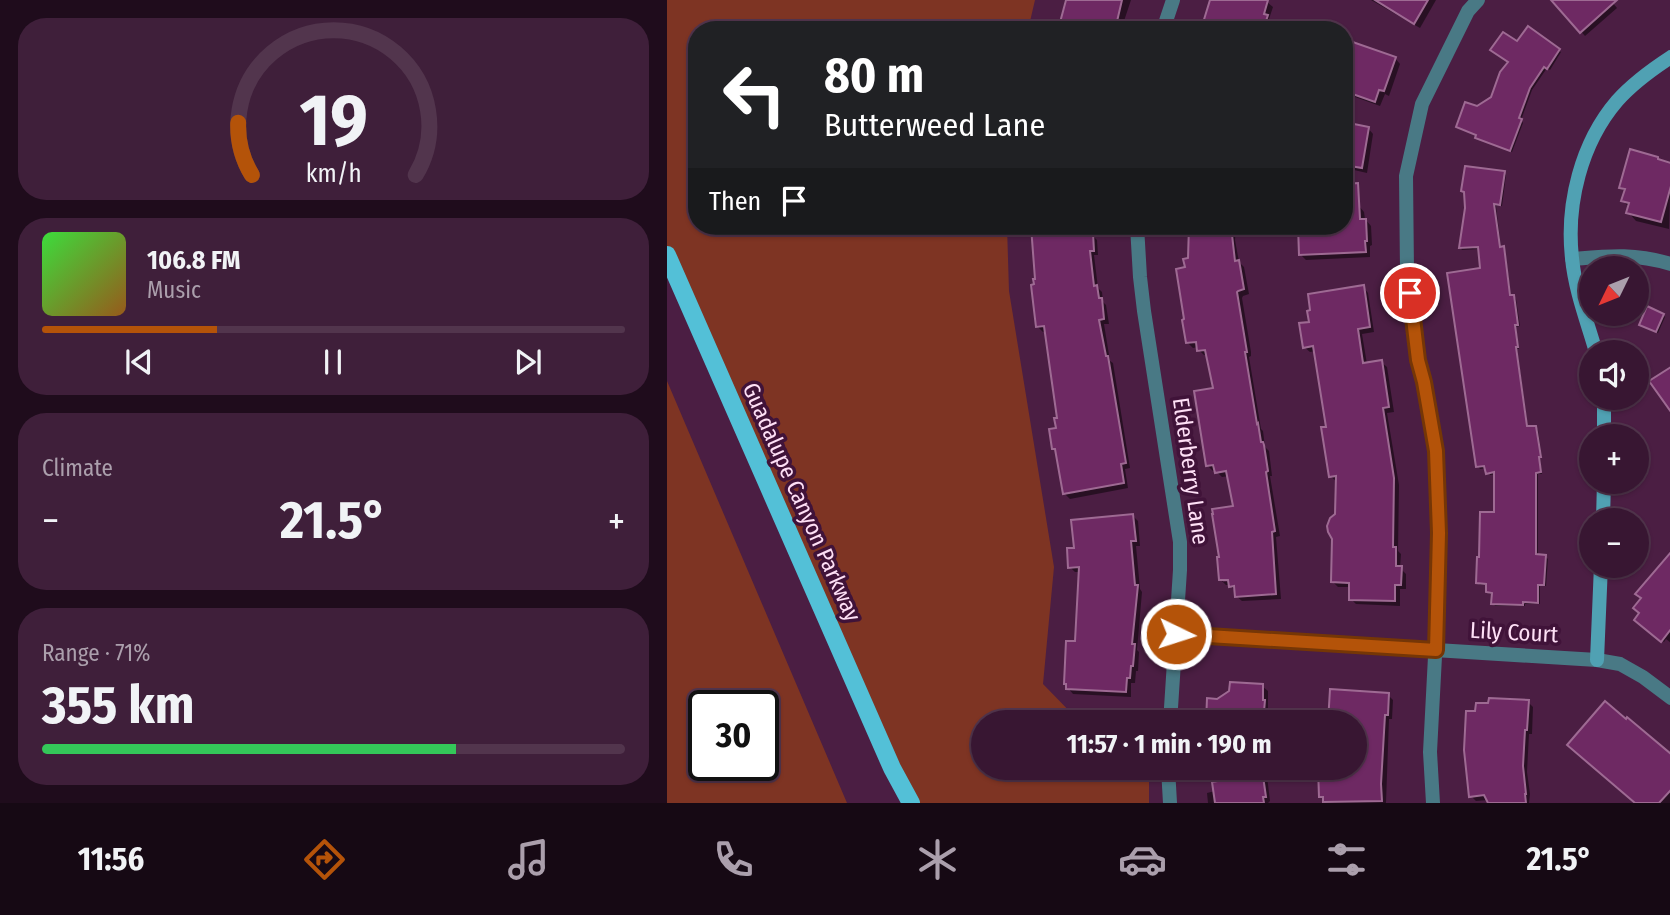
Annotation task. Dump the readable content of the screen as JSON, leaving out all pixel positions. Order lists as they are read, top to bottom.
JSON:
{
  "streets": {
    "main road": ["Guadalupe Canyon Parkway"],
    "street": ["Elderberry Lane", "Lily Court"]
  },
  "crossings": [
    ["Elderberry Lane", "Lily Court"]
  ],
  "north": "bottom left",
  "page": {
    "turn": ["80 m", "Butterweed Lane"],
    "then": "Then",
    "song": ["106.8 FM", "Music"],
    "map_buttons": ["+", "−"],
    "tile": [
      "Climate",
      ["Range · 71%", "355 km"]
    ],
    "heat": ["−", "21.5°", "+"],
    "limit": "30",
    "trip": "11:57 · 1 min · 190 m",
    "tabs": ["11:56", "21.5°"],
    "gauge": ["19", "km/h"]
  }
}
